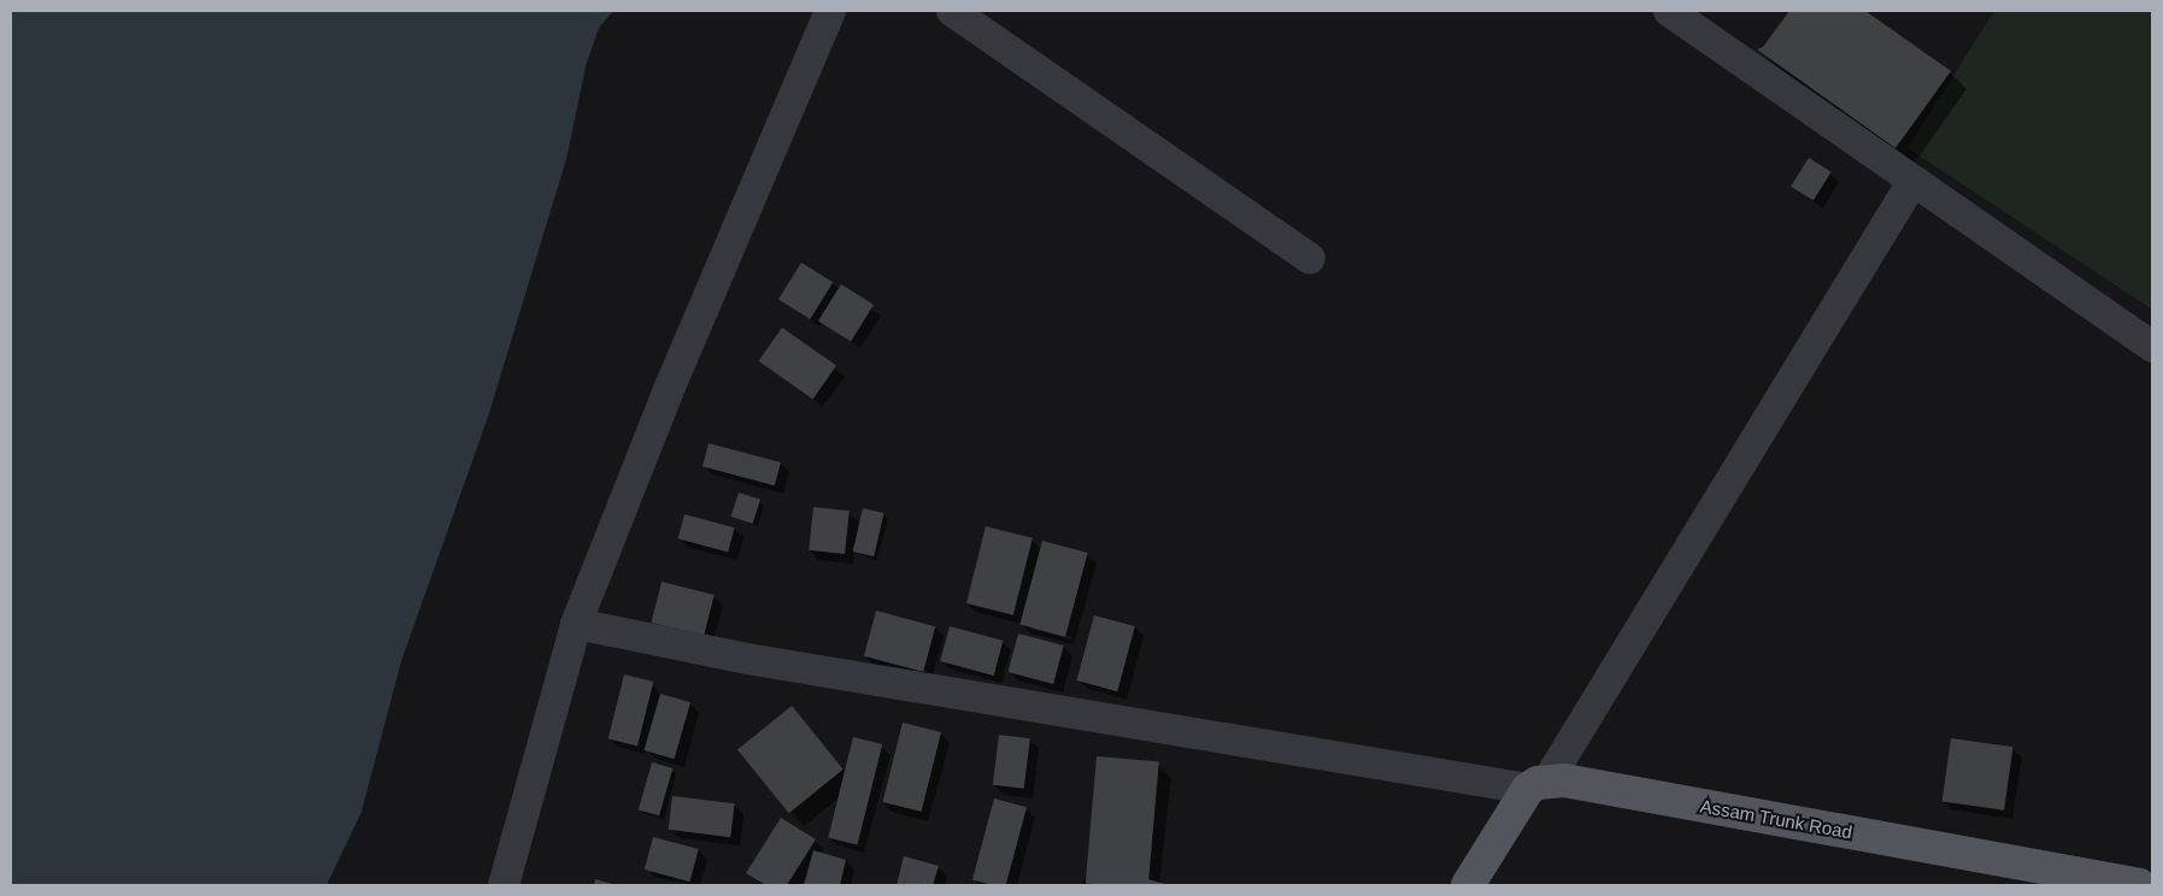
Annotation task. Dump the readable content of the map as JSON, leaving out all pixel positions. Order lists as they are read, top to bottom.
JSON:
{
  "streets": {
    "main road": ["Assam Trunk Road"]
  }
}
